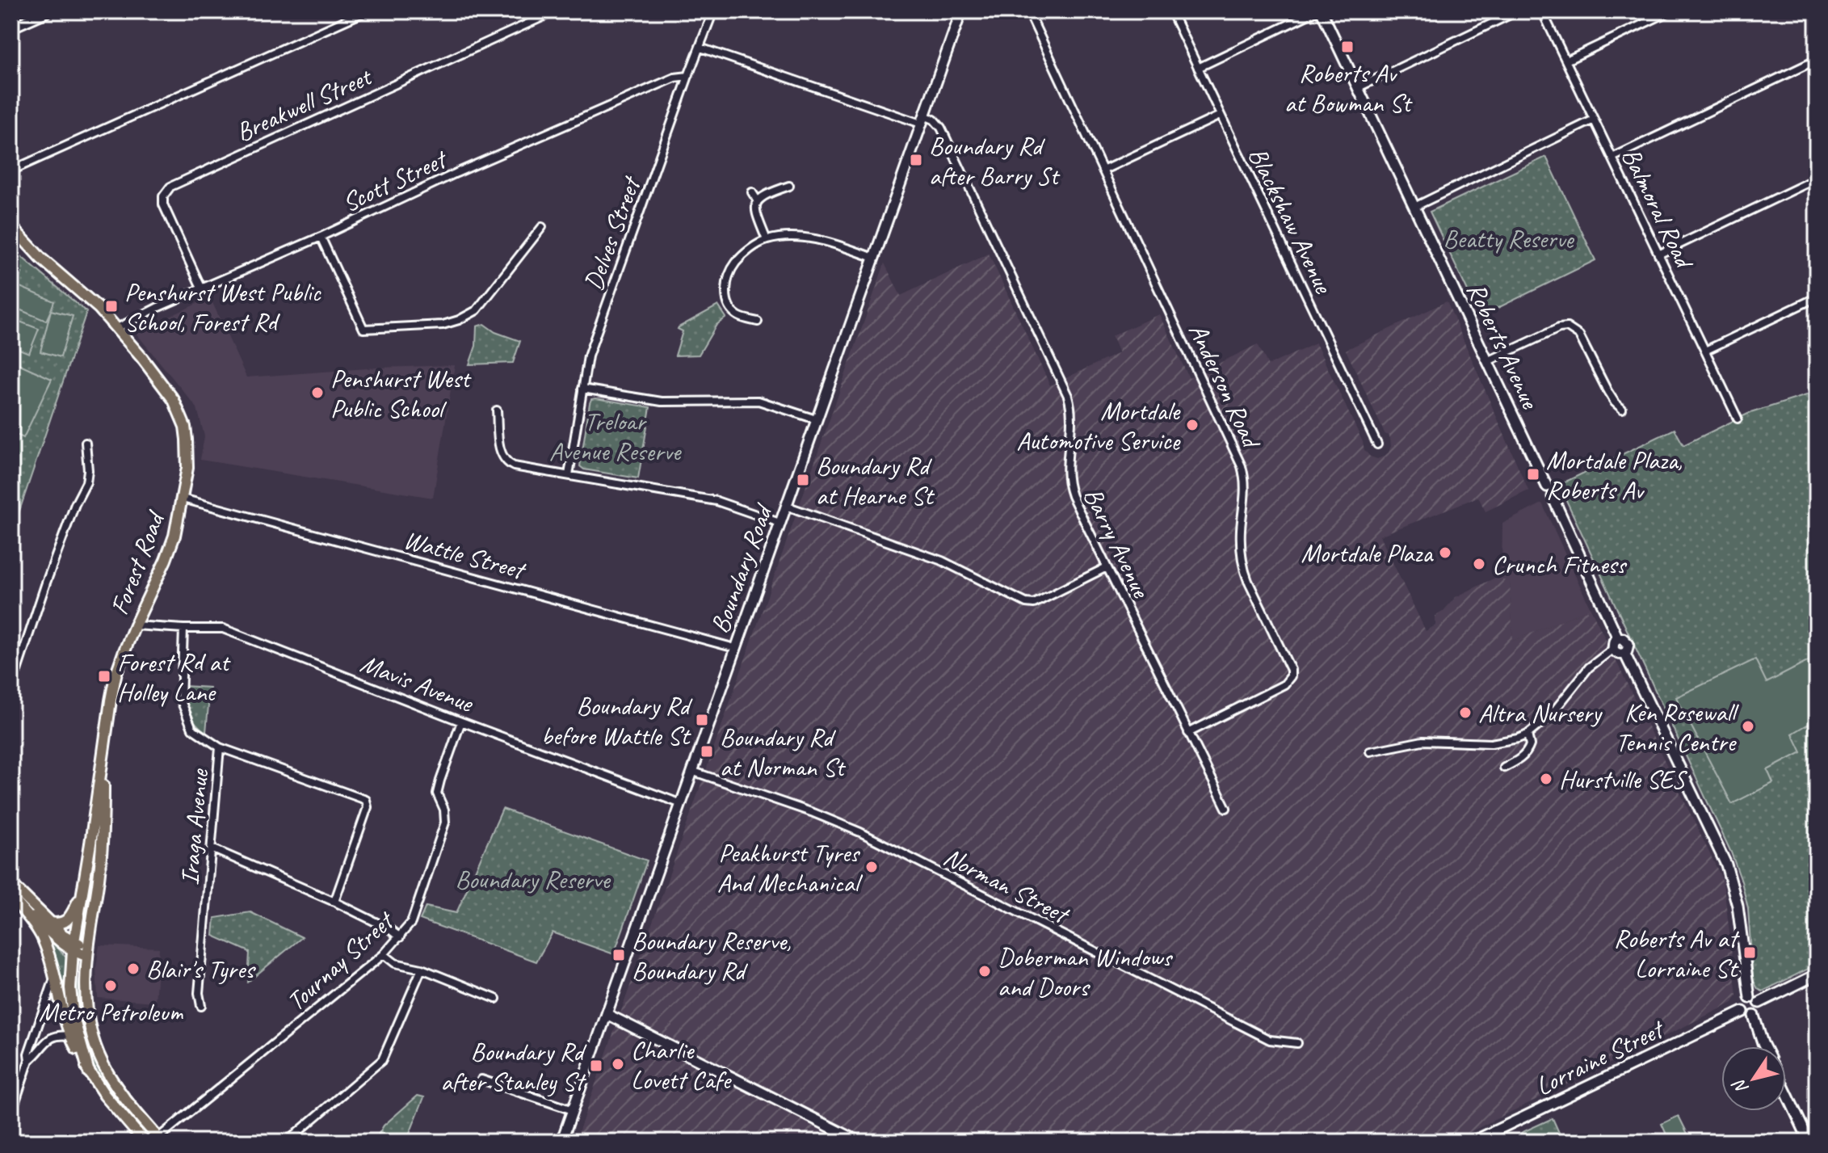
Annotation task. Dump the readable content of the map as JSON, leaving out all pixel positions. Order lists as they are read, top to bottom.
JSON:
{
  "streets": {
    "main road": ["Forest Road"],
    "street": [
      "Breakwell Street",
      "Scott Street",
      "Balmoral Road",
      "Blackshaw Avenue",
      "Delves Street",
      "Roberts Avenue",
      "Anderson Road",
      "Barry Avenue",
      "Wattle Street",
      "Boundary Road",
      "Mavis Avenue",
      "Iraga Avenue",
      "Norman Street",
      "Tournay Street",
      "Lorraine Street"
    ]
  },
  "crossings": [
    ["Breakwell Street", "Scott Street"],
    ["Scott Street", "Delves Street"],
    ["Scott Street", "Forest Road"],
    ["Anderson Road", "Barry Avenue"],
    ["Barry Avenue", "Boundary Road"],
    ["Wattle Street", "Forest Road"],
    ["Wattle Street", "Boundary Road"],
    ["Forest Road", "Mavis Avenue"],
    ["Forest Road", "Tournay Street"],
    ["Boundary Road", "Mavis Avenue"],
    ["Boundary Road", "Norman Street"],
    ["Mavis Avenue", "Iraga Avenue"],
    ["Mavis Avenue", "Tournay Street"]
  ],
  "parks": ["Beatty Reserve", "Treloar Avenue Reserve", "Boundary Reserve"],
  "places": {
    "transit": [
      "Roberts Av at Bowman St",
      "Boundary Rd after Barry St",
      "Penshurst West Public School, Forest Rd",
      "Mortdale Plaza, Roberts Av",
      "Boundary Rd at Hearne St",
      "Forest Rd at Holley Lane",
      "Boundary Rd before Wattle St",
      "Boundary Rd at Norman St",
      "Roberts Av at Lorraine St",
      "Boundary Reserve, Boundary Rd",
      "Boundary Rd after Stanley St"
    ],
    "other": [
      "Penshurst West Public School",
      "Mortdale Automotive Service",
      "Mortdale Plaza",
      "Crunch Fitness",
      "Altra Nursery",
      "Ken Rosewall Tennis Centre",
      "Hurstville SES",
      "Peakhurst Tyres And Mechanical",
      "Blair's Tyres",
      "Doberman Windows and Doors",
      "Metro Petroleum",
      "Charlie Lovett Cafe"
    ]
  },
  "north": "bottom left"
}
